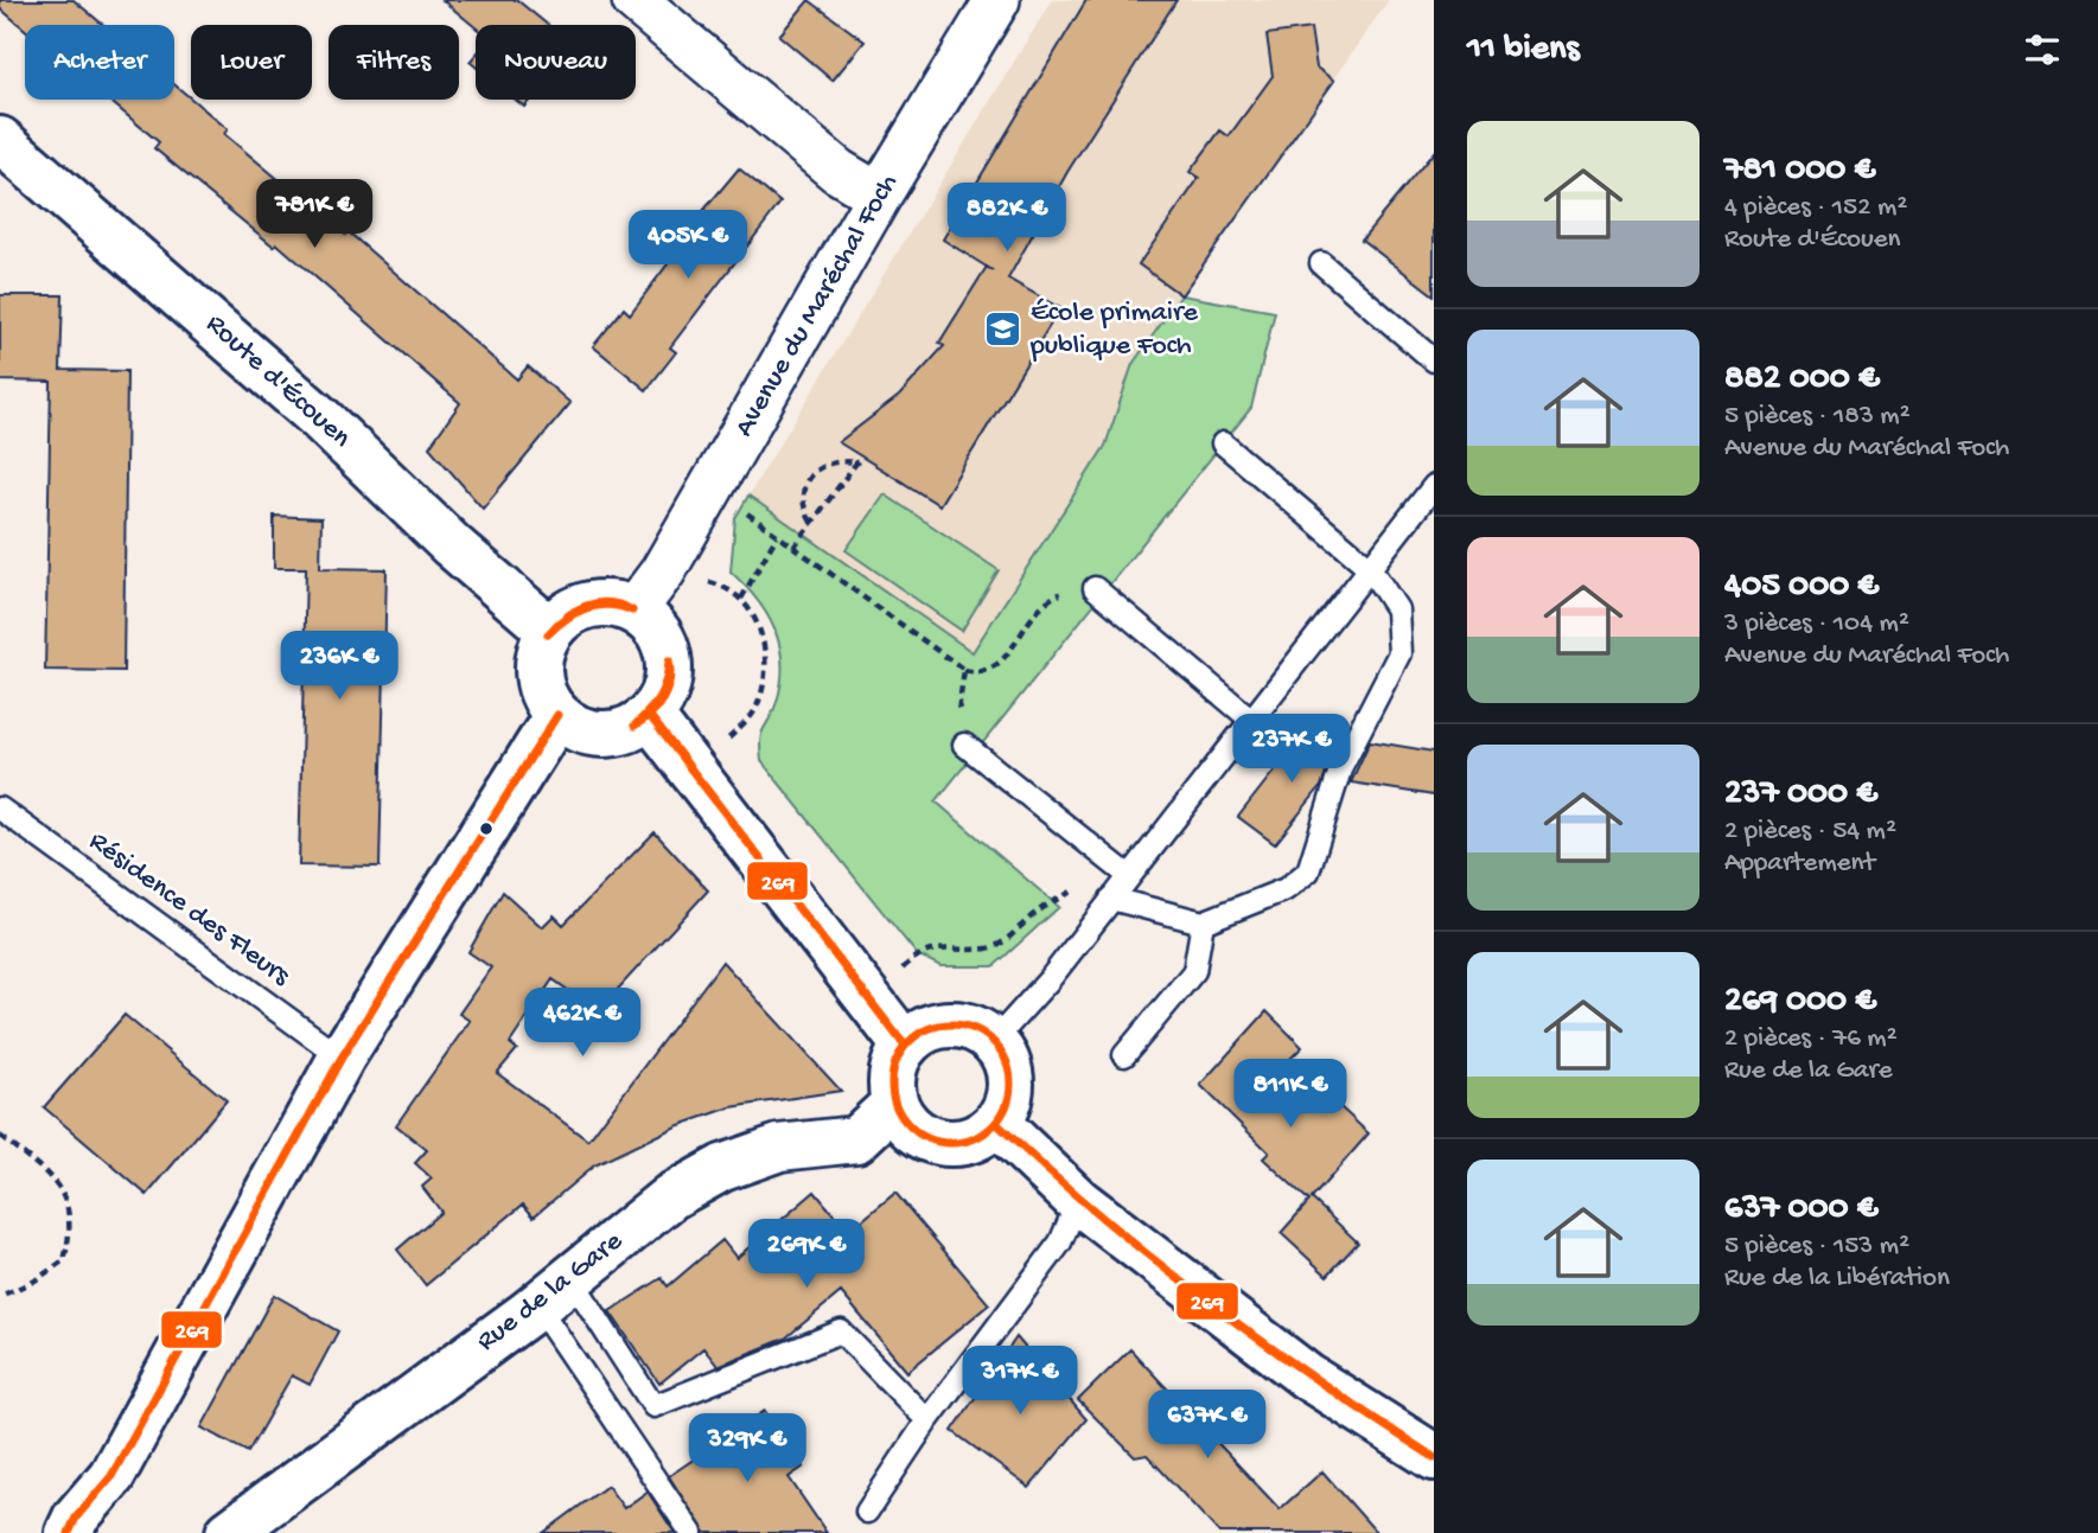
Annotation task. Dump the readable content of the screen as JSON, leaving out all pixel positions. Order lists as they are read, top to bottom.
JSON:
{
  "streets": {
    "main road": ["Route d'Écouen", "Rue de la Gare"],
    "street": ["Avenue du Maréchal Foch"],
    "lane": ["Résidence des Fleurs"]
  },
  "crossings": [
    ["Avenue du Maréchal Foch", "Route d'Écouen"]
  ],
  "places": {
    "school or university": ["École primaire publique Foch"]
  },
  "lines": ["transit line 269"],
  "page": {
    "heading": "11 biens",
    "chip": [
      "Acheter",
      "Louer",
      "Filtres",
      "Nouveau"
    ],
    "list": [
      {
        "name": "781 000 €",
        "note": "4 pièces · 152 m² · Route d'Écouen"
      },
      {
        "name": "882 000 €",
        "note": "5 pièces · 183 m² · Avenue du Maréchal Foch"
      },
      {
        "name": "405 000 €",
        "note": "3 pièces · 104 m² · Avenue du Maréchal Foch"
      },
      {
        "name": "237 000 €",
        "note": "2 pièces · 54 m² · Appartement"
      },
      {
        "name": "269 000 €",
        "note": "2 pièces · 76 m² · Rue de la Gare"
      },
      {
        "name": "637 000 €",
        "note": "5 pièces · 153 m² · Rue de la Libération"
      }
    ],
    "price": [
      "781K €",
      "882K €",
      "405K €",
      "236K €",
      "237K €",
      "462K €",
      "811K €",
      "269K €",
      "317K €",
      "637K €",
      "329K €"
    ]
  }
}
